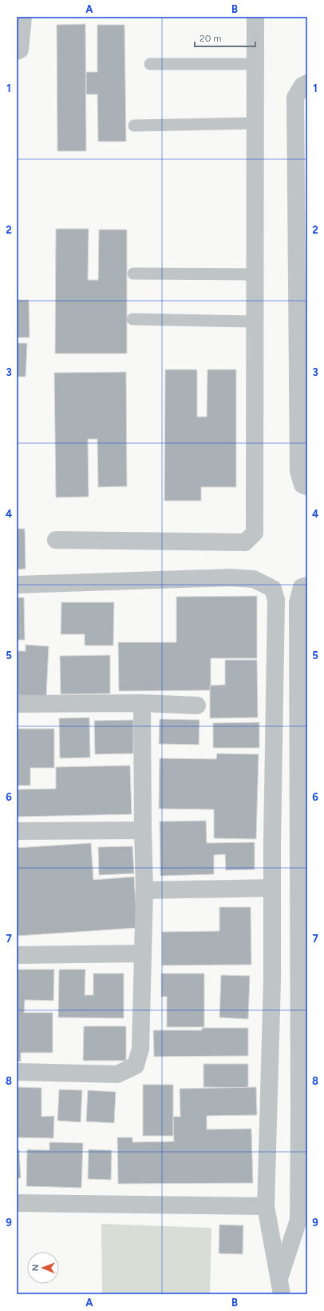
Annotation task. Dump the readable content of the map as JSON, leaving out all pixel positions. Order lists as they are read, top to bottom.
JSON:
{
  "scale_bar": "20 m",
  "north": "left",
  "grid": {
    "columns": ["A", "B"],
    "rows": [
      "1",
      "2",
      "3",
      "4",
      "5",
      "6",
      "7",
      "8",
      "9"
    ]
  }
}
